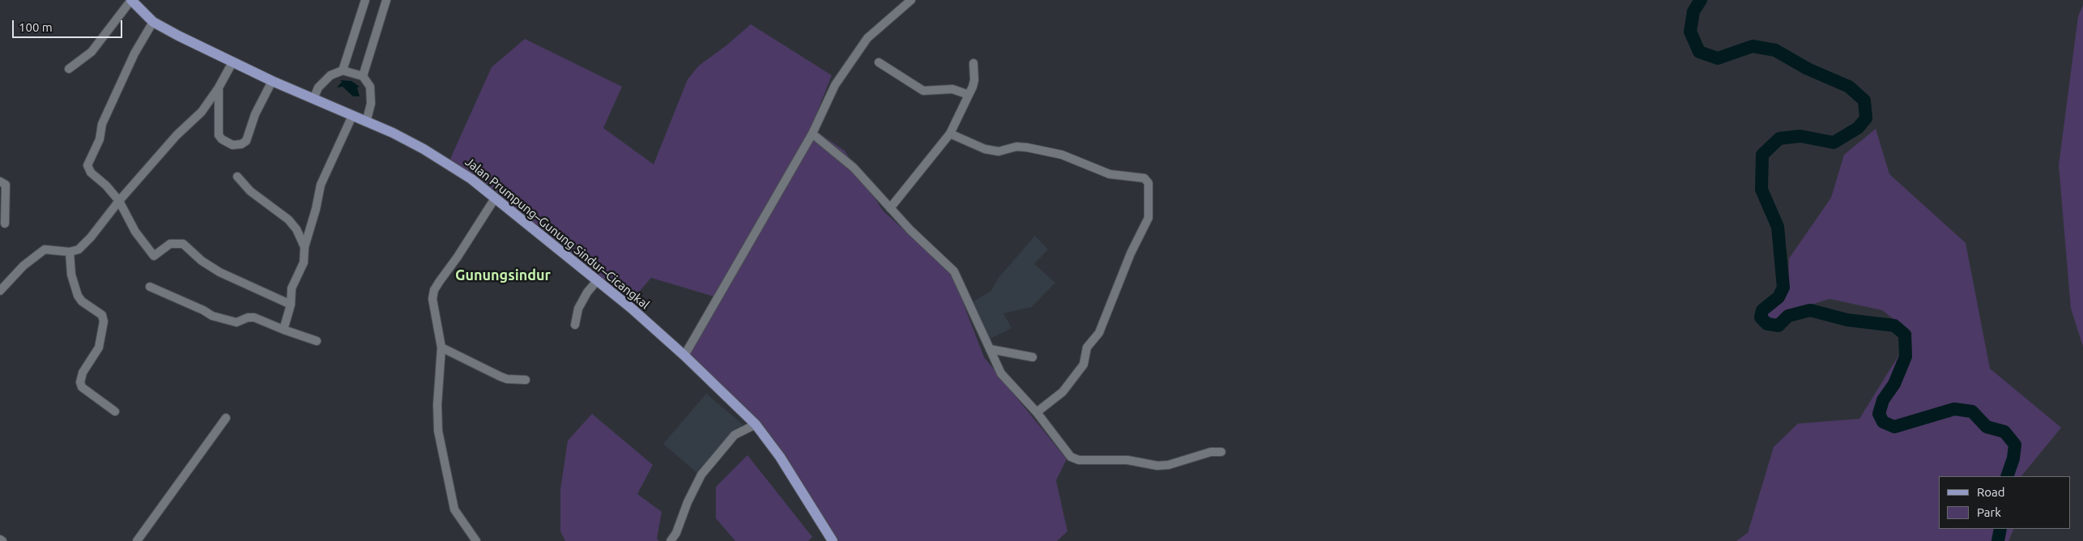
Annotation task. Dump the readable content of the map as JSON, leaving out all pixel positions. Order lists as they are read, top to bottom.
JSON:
{
  "streets": {
    "main road": ["Jalan Prumpung–Gunung Sindur–Cicangkal"]
  },
  "districts": ["Gunungsindur"],
  "legend": ["Road", "Park"],
  "scale_bar": "100 m"
}
